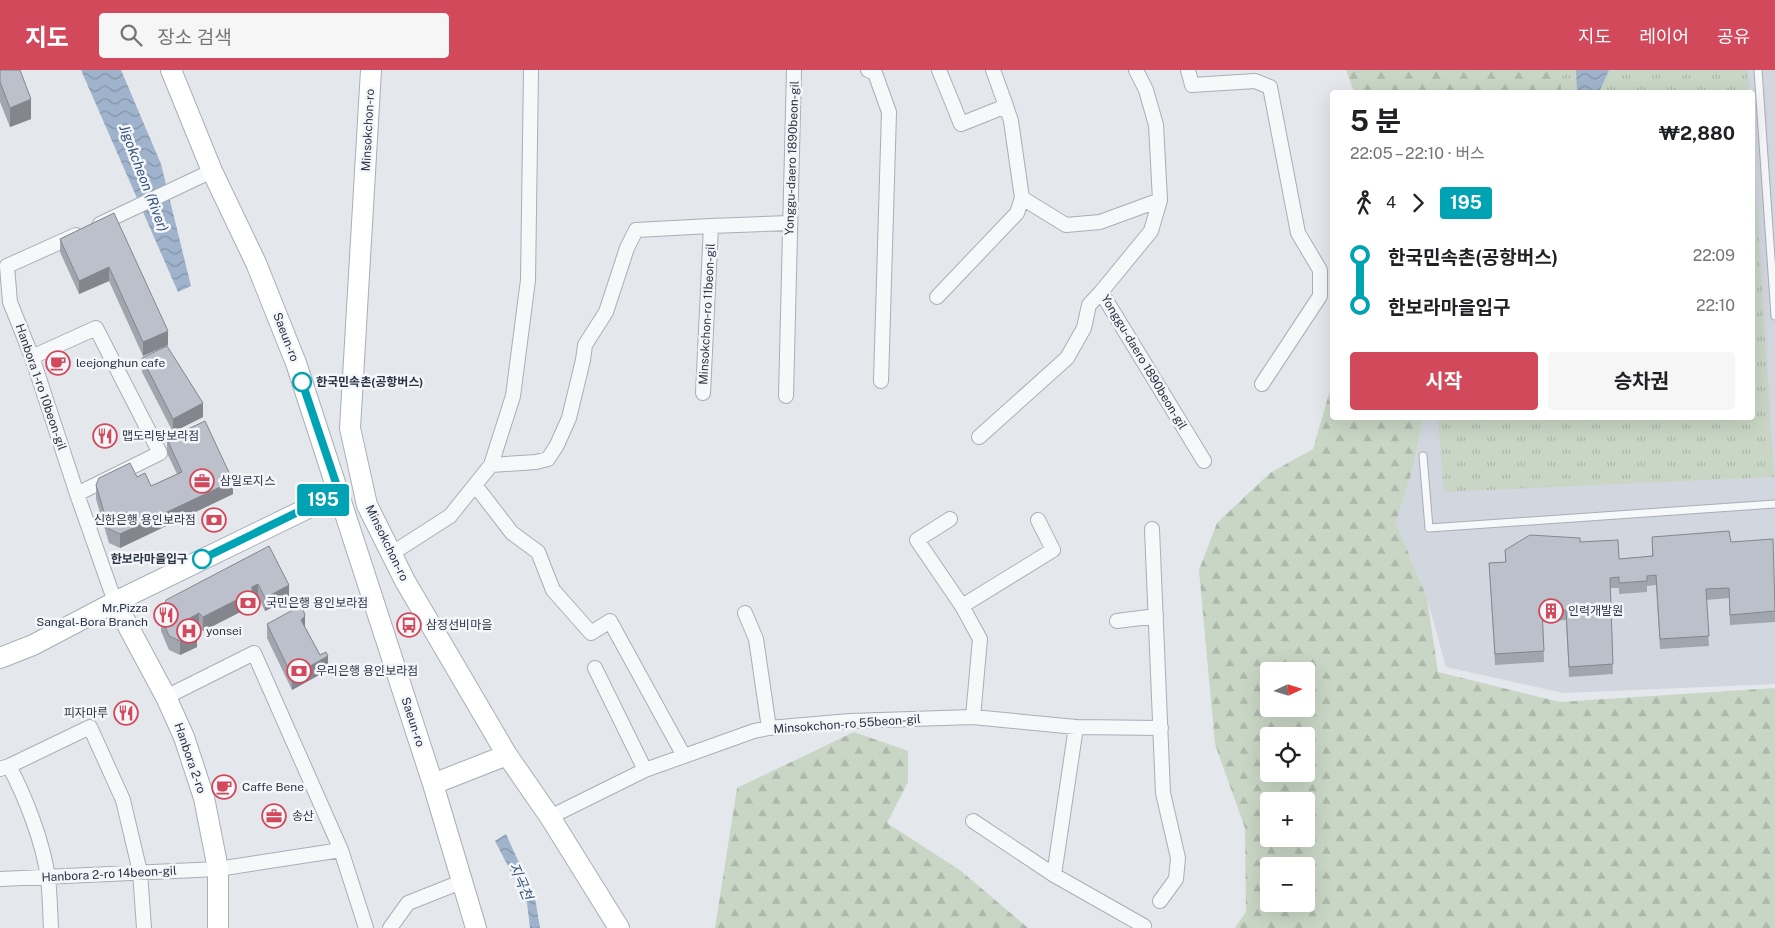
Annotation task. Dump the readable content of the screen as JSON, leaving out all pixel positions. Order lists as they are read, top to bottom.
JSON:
{
  "streets": {
    "street": [
      "Minsokchon-ro",
      "Yonggu-daero 1890beon-gil",
      "Minsokchon-ro 11beon-gil",
      "Saeun-ro",
      "Hanbora 1-ro 10beon-gil",
      "Minsokchon-ro 55beon-gil",
      "Hanbora 2-ro",
      "Hanbora 2-ro 14beon-gil"
    ]
  },
  "crossings": [
    ["Minsokchon-ro", "Minsokchon-ro 55beon-gil"],
    ["Saeun-ro", "Hanbora 1-ro 10beon-gil"],
    ["Hanbora 1-ro 10beon-gil", "Hanbora 2-ro"],
    ["Hanbora 2-ro", "Hanbora 2-ro 14beon-gil"]
  ],
  "water": ["Jigokcheon (River)", "지곡천"],
  "places": {
    "cafe": ["leejonghun cafe", "Caffe Bene"],
    "other": ["한국민속촌(공항버스)", "한보라마을입구"],
    "restaurant": ["맵도리탕보라점", "Mr.Pizza Sangal-Bora Branch", "피자마루"],
    "office": ["삼일로지스", "송산"],
    "bank": ["신한은행 용인보라점", "국민은행 용인보라점", "우리은행 용인보라점"],
    "building": ["인력개발원"],
    "bus stop": ["삼정선비마을"],
    "hospital": ["yonsei"]
  },
  "lines": ["bus line 195"],
  "north": "right",
  "page": {
    "header": "지도",
    "search": "장소 검색",
    "nav": ["지도", "레이어", "공유"],
    "on_map": "195",
    "heading": ["5 분", "22:05 – 22:10 · 버스", "₩2,880"],
    "legs": ["4", "195"],
    "list": [
      {
        "name": "한국민속촌(공항버스)",
        "value": "22:09"
      },
      {
        "name": "한보라마을입구",
        "value": "22:10"
      }
    ],
    "buttons": ["시작", "승차권"],
    "map_buttons": ["+", "−"]
  }
}
